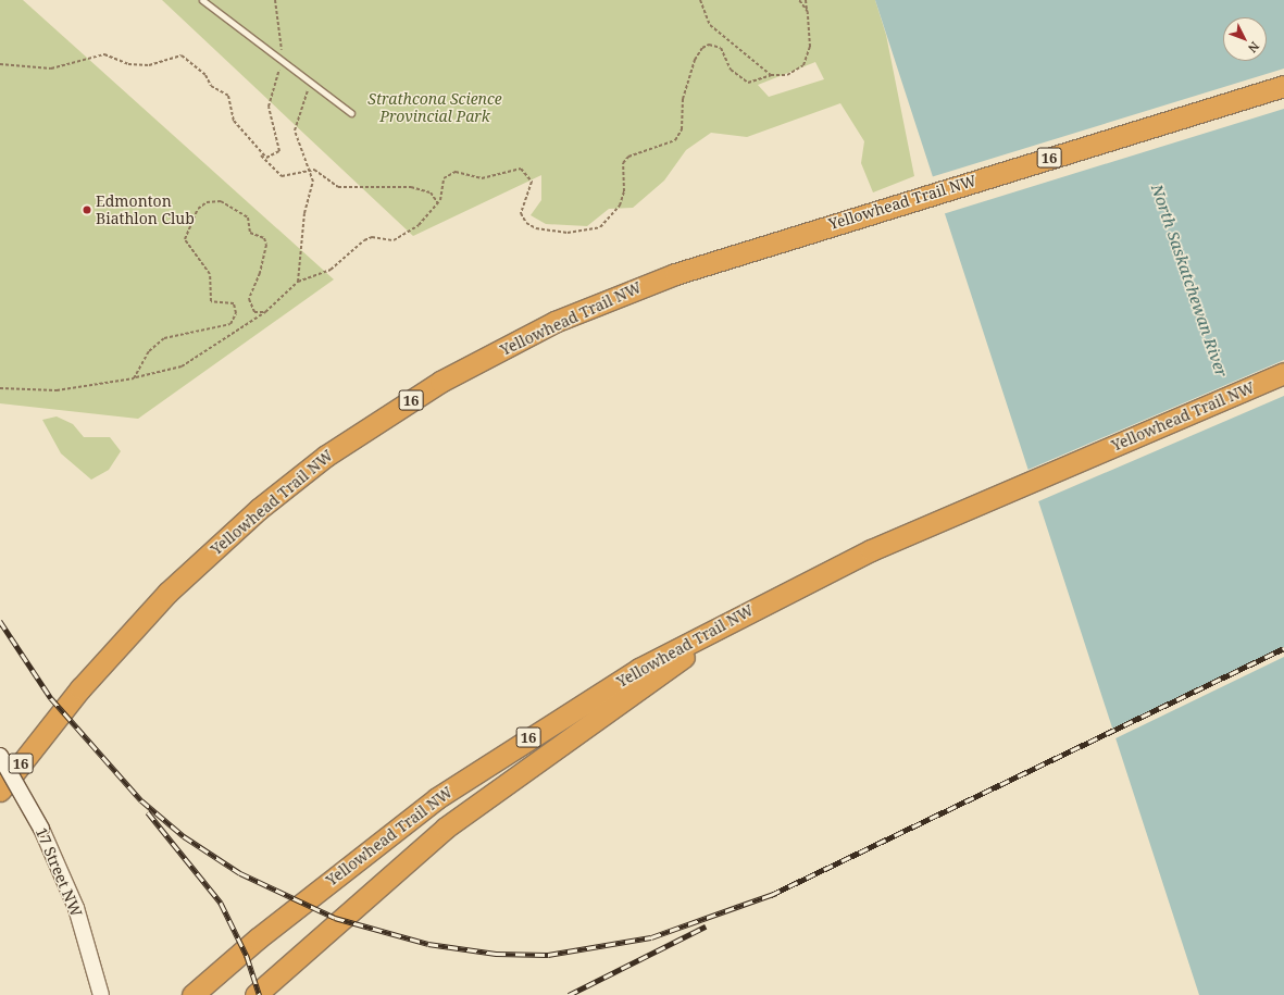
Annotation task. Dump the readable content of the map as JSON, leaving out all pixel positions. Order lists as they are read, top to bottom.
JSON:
{
  "streets": {
    "highway": ["16", "Yellowhead Trail NW"],
    "main road": ["17 Street NW"]
  },
  "water": ["North Saskatchewan River"],
  "parks": ["Strathcona Science Provincial Park"],
  "places": ["Edmonton Biathlon Club"],
  "north": "bottom right"
}
